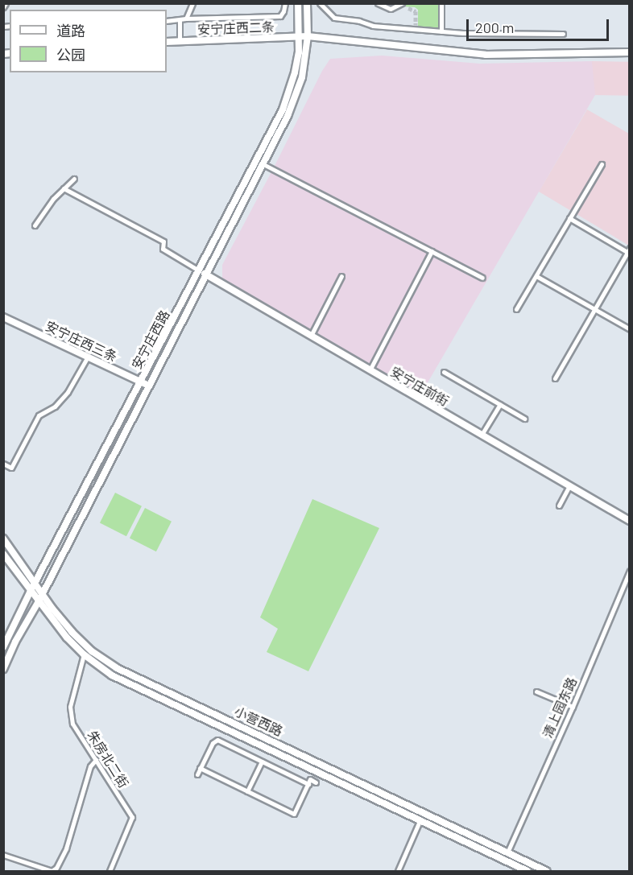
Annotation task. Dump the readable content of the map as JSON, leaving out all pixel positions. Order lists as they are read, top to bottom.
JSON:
{
  "streets": {
    "main road": [
      "安宁庄西二条",
      "安宁庄西路",
      "安宁庄西三条",
      "安宁庄前街",
      "小营西路"
    ],
    "street": ["清上园东路", "朱房北二街"]
  },
  "crossings": [
    ["安宁庄西二条", "安宁庄西路"],
    ["安宁庄西路", "安宁庄西三条"],
    ["安宁庄西路", "安宁庄前街"],
    ["安宁庄西路", "小营西路"],
    ["清上园东路", "小营西路"],
    ["小营西路", "朱房北二街"]
  ],
  "legend": ["道路", "公园"],
  "scale_bar": "200 m"
}
